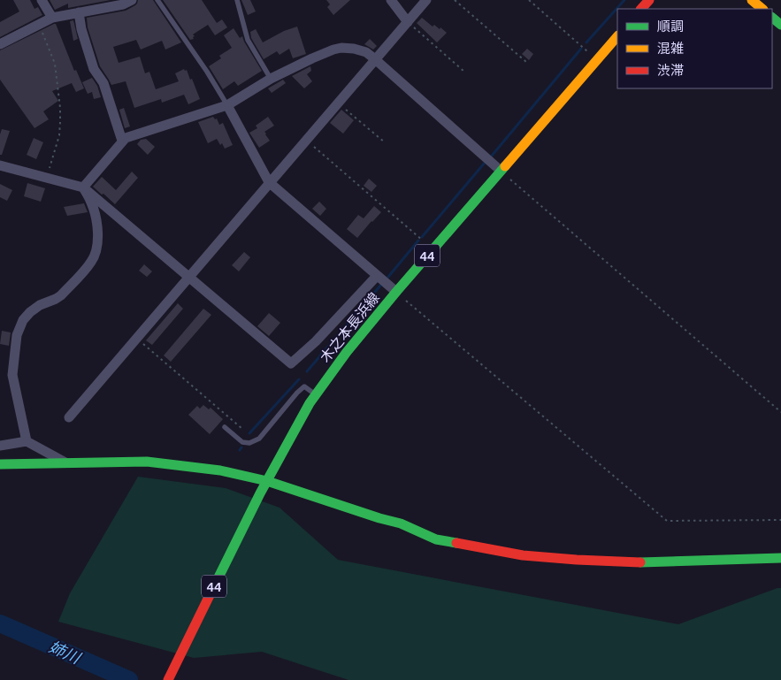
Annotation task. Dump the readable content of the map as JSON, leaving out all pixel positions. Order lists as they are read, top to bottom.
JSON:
{
  "streets": {
    "main road": ["44", "木之本長浜線"]
  },
  "water": ["姉川"],
  "legend": ["順調", "混雑", "渋滞"]
}
